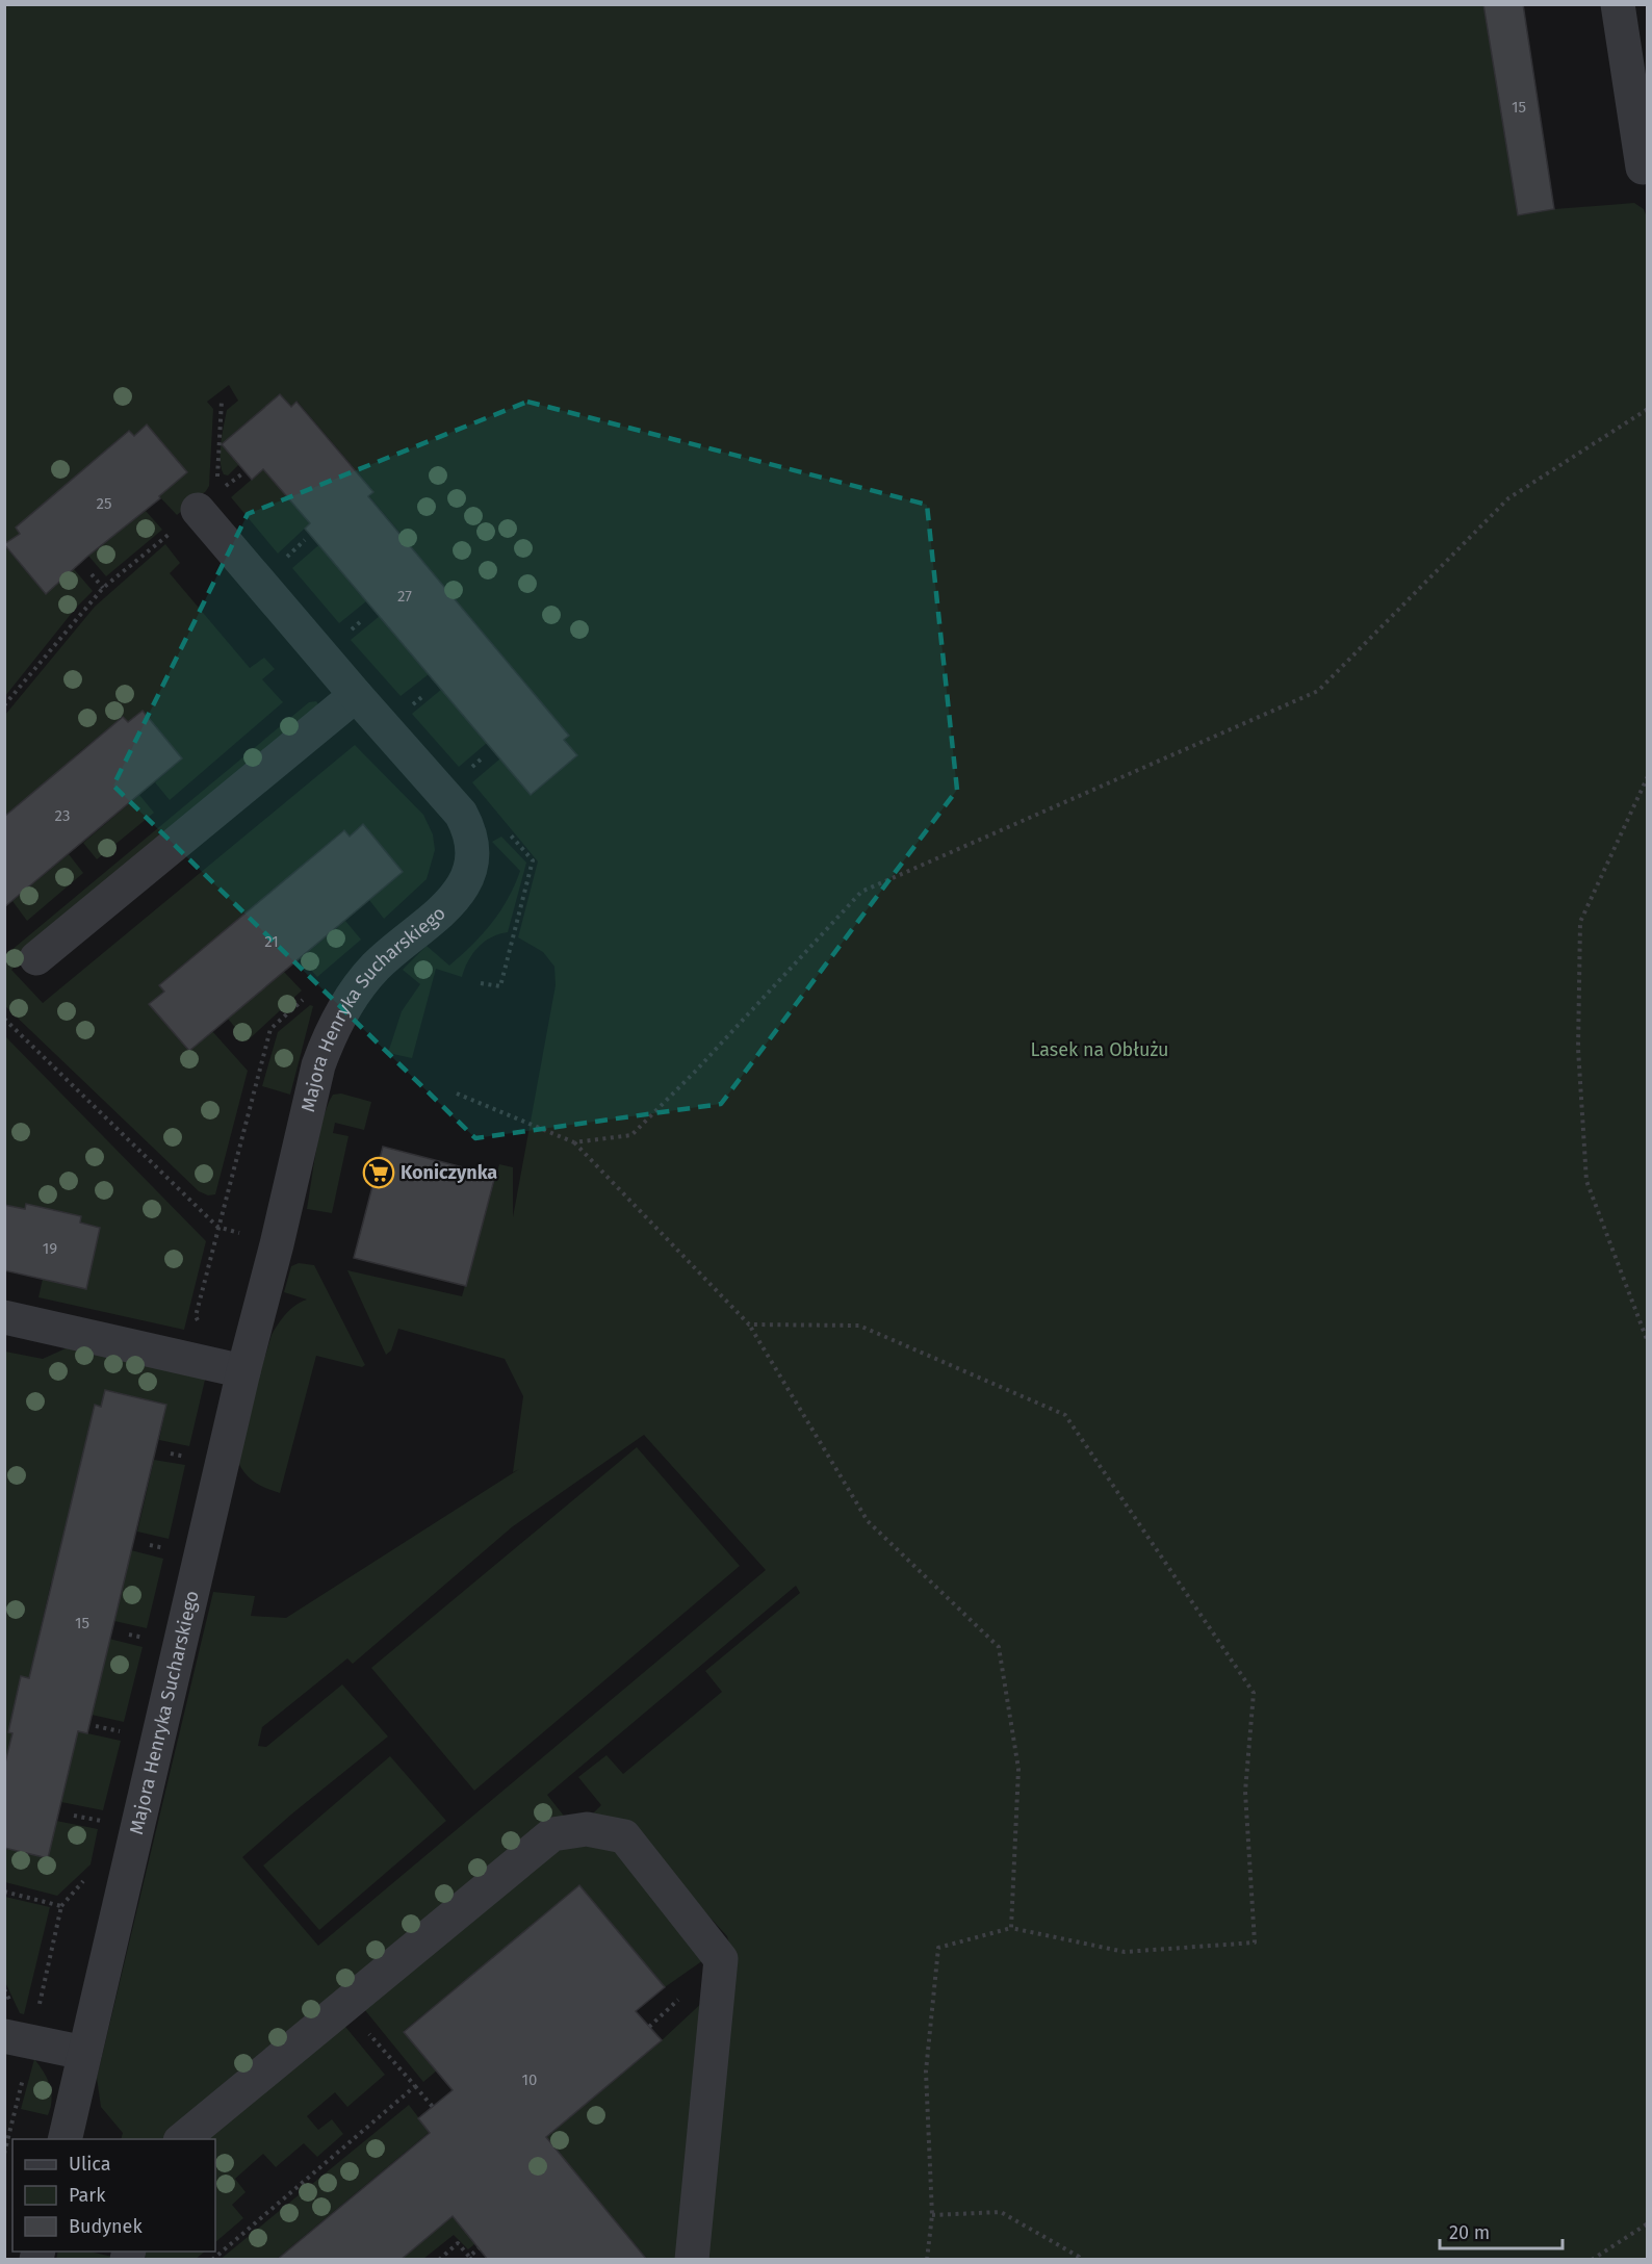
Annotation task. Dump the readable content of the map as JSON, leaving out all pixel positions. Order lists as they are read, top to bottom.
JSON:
{
  "streets": {
    "street": ["Majora Henryka Sucharskiego"]
  },
  "parks": ["Lasek na Obłużu"],
  "places": {
    "supermarket": ["Koniczynka"]
  },
  "house_numbers": [
    "15",
    "25",
    "27",
    "23",
    "21",
    "19",
    "15",
    "10"
  ],
  "legend": ["Ulica", "Park", "Budynek"],
  "scale_bar": "20 m"
}
